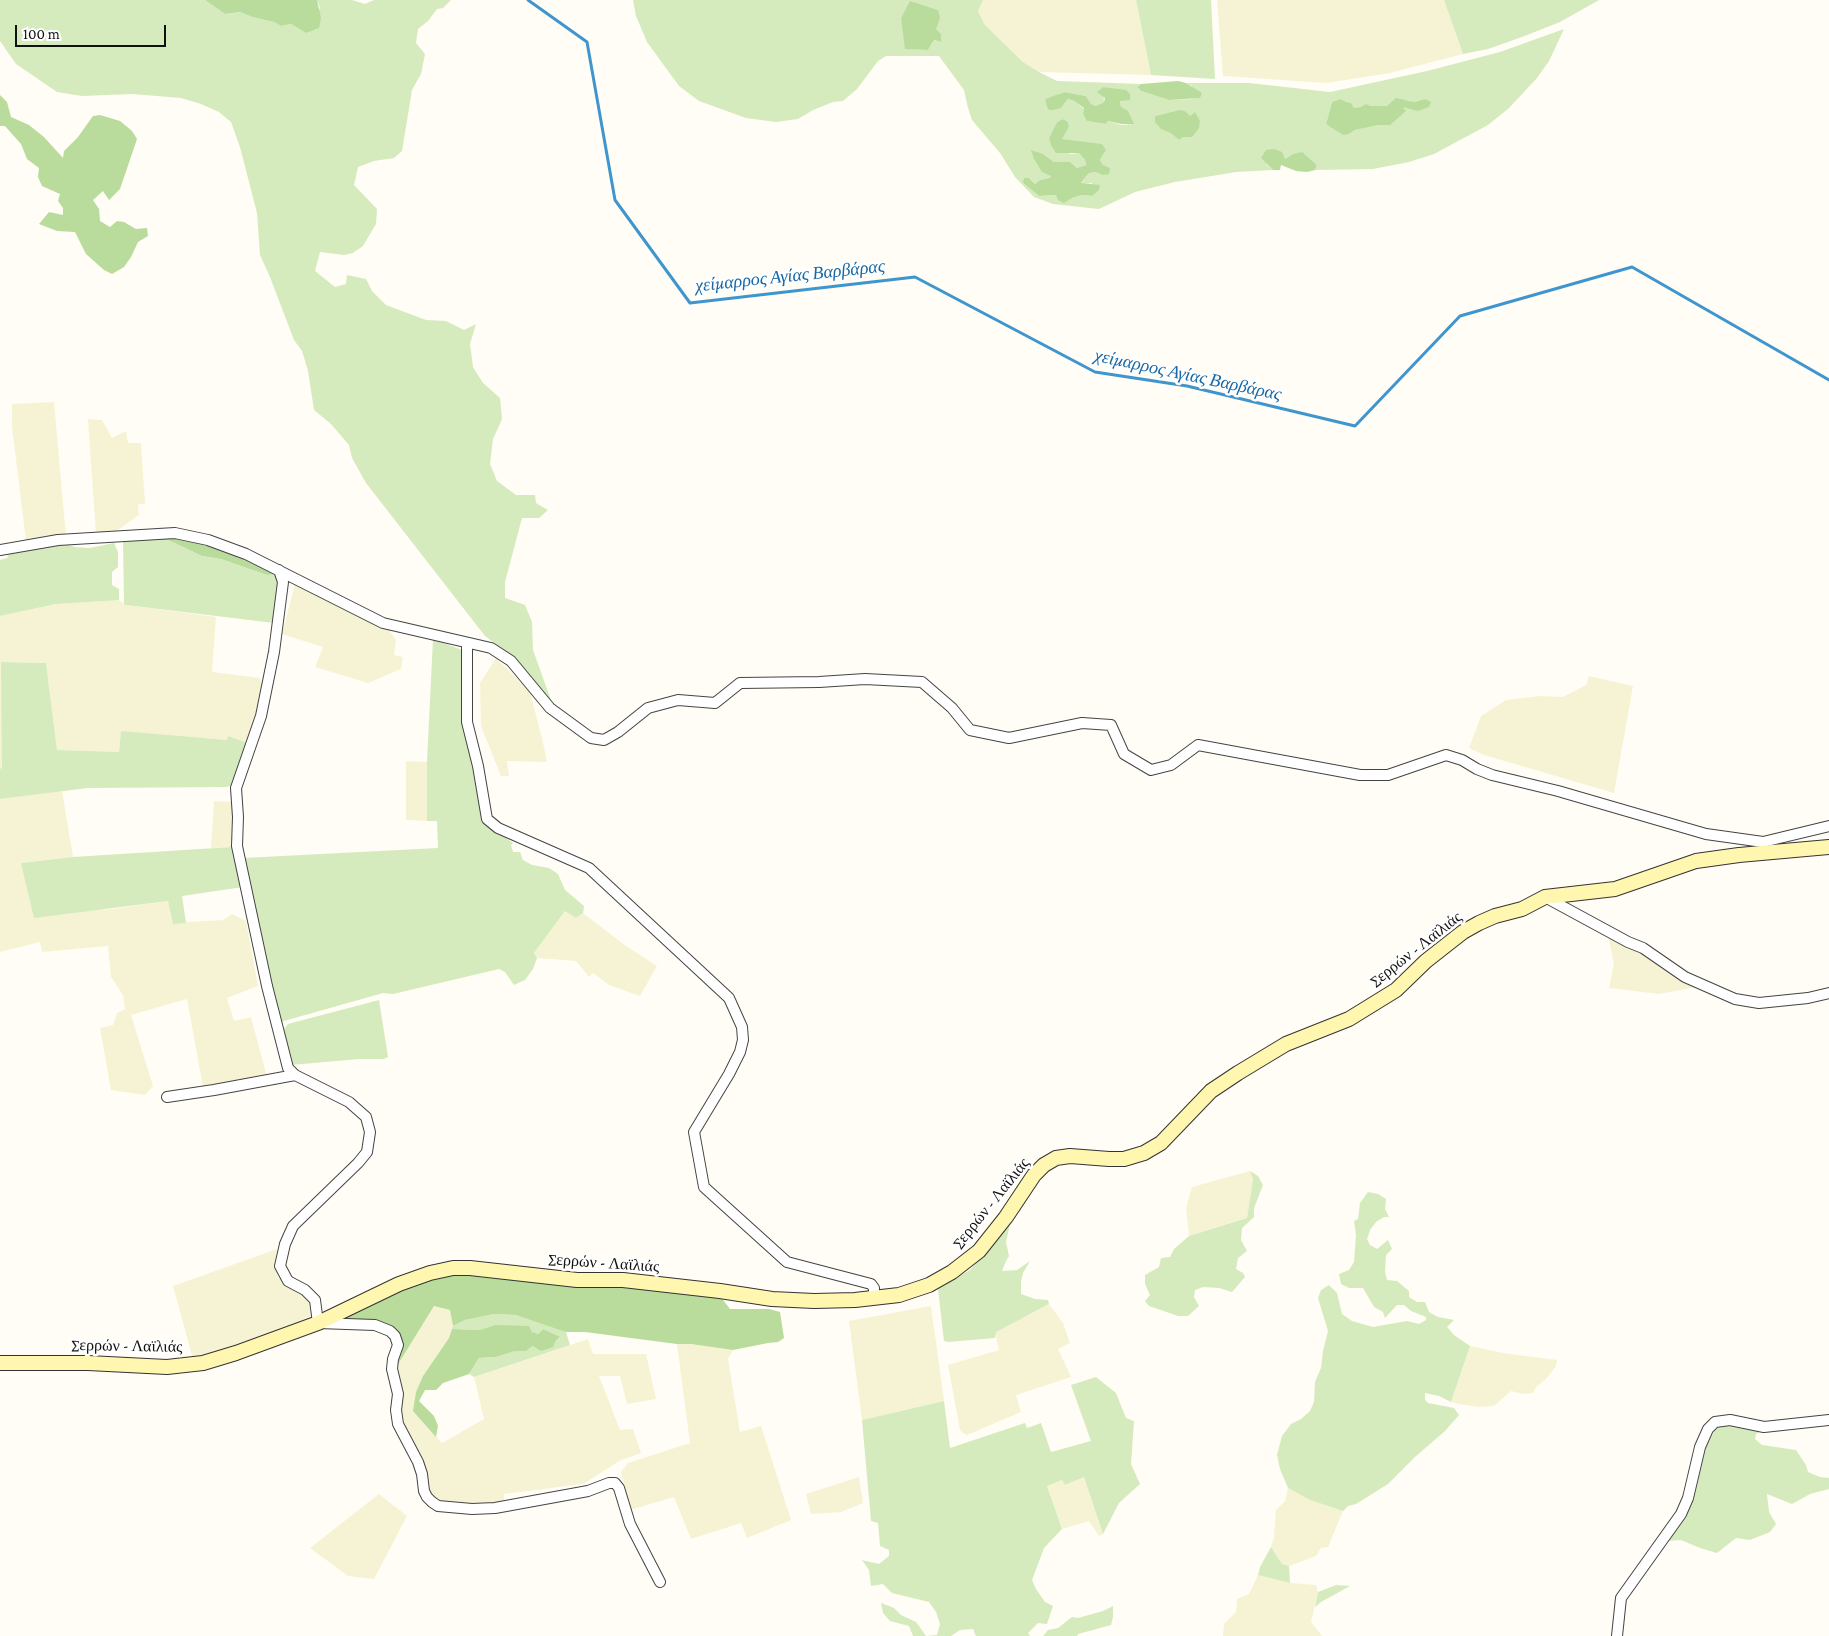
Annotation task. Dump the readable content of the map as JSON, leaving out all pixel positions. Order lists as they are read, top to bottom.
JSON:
{
  "streets": {
    "main road": ["Σερρών - Λαϊλιάς"]
  },
  "water": ["χείμαρρος Αγίας Βαρβάρας"],
  "scale_bar": "100 m"
}
